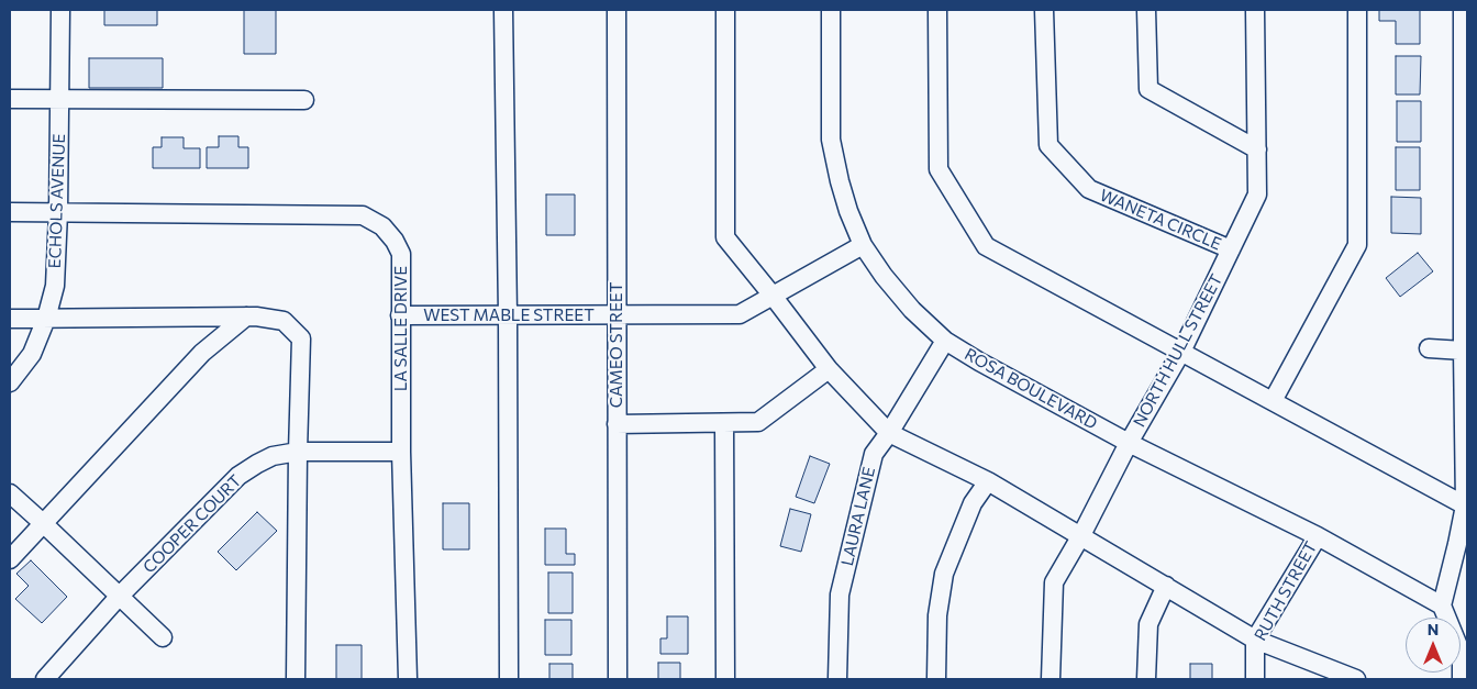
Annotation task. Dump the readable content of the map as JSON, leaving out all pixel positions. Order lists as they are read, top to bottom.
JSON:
{
  "streets": {
    "street": [
      "ECHOLS AVENUE",
      "WANETA CIRCLE",
      "WEST MABLE STREET",
      "LA SALLE DRIVE",
      "CAMEO STREET",
      "NORTH HULL STREET",
      "ROSA BOULEVARD",
      "LAURA LANE",
      "COOPER COURT",
      "RUTH STREET"
    ]
  },
  "crossings": [
    ["ECHOLS AVENUE", "LA SALLE DRIVE"],
    ["WANETA CIRCLE", "NORTH HULL STREET"],
    ["WEST MABLE STREET", "LA SALLE DRIVE"],
    ["WEST MABLE STREET", "CAMEO STREET"],
    ["WEST MABLE STREET", "ROSA BOULEVARD"],
    ["LA SALLE DRIVE", "COOPER COURT"],
    ["NORTH HULL STREET", "ROSA BOULEVARD"],
    ["ROSA BOULEVARD", "LAURA LANE"],
    ["ROSA BOULEVARD", "RUTH STREET"]
  ],
  "north": "top"
}
